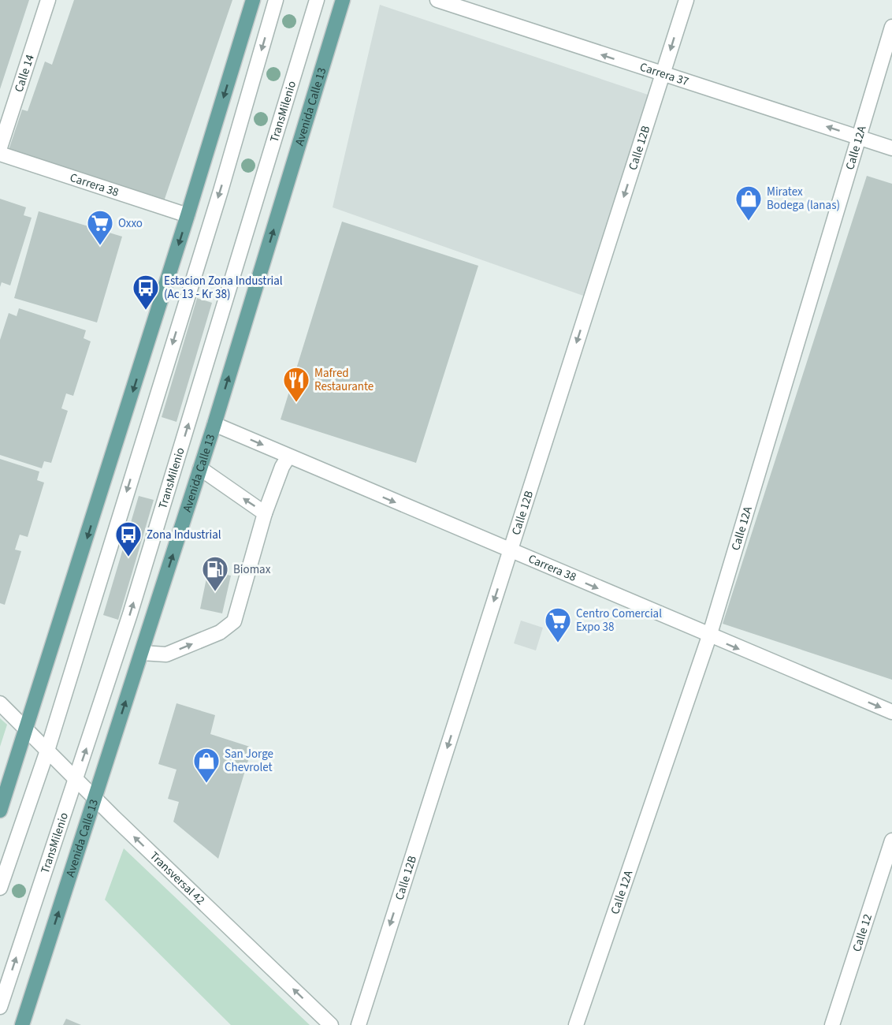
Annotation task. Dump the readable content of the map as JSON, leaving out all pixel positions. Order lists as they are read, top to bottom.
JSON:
{
  "streets": {
    "main road": ["Avenida Calle 13"],
    "street": [
      "Calle 14",
      "Carrera 37",
      "TransMilenio",
      "Calle 12B",
      "Calle 12A",
      "Carrera 38",
      "Transversal 42",
      "Calle 12"
    ]
  },
  "crossings": [
    ["Carrera 37", "Calle 12B"],
    ["Carrera 37", "Calle 12A"],
    ["Avenida Calle 13", "Carrera 38"],
    ["Avenida Calle 13", "Transversal 42"],
    ["TransMilenio", "Transversal 42"],
    ["Calle 12B", "Carrera 38"],
    ["Calle 12A", "Carrera 38"]
  ],
  "one_way": [
    "Carrera 37",
    "Calle 12B",
    "Carrera 38",
    "Transversal 42"
  ],
  "places": {
    "shop": ["Miratex Bodega (lanas)", "San Jorge Chevrolet"],
    "supermarket": ["Oxxo", "Centro Comercial Expo 38"],
    "bus stop": ["Estacion Zona Industrial (Ac 13 - Kr 38)", "Zona Industrial"],
    "restaurant": ["Mafred Restaurante"],
    "fuel station": ["Biomax"]
  }
}
